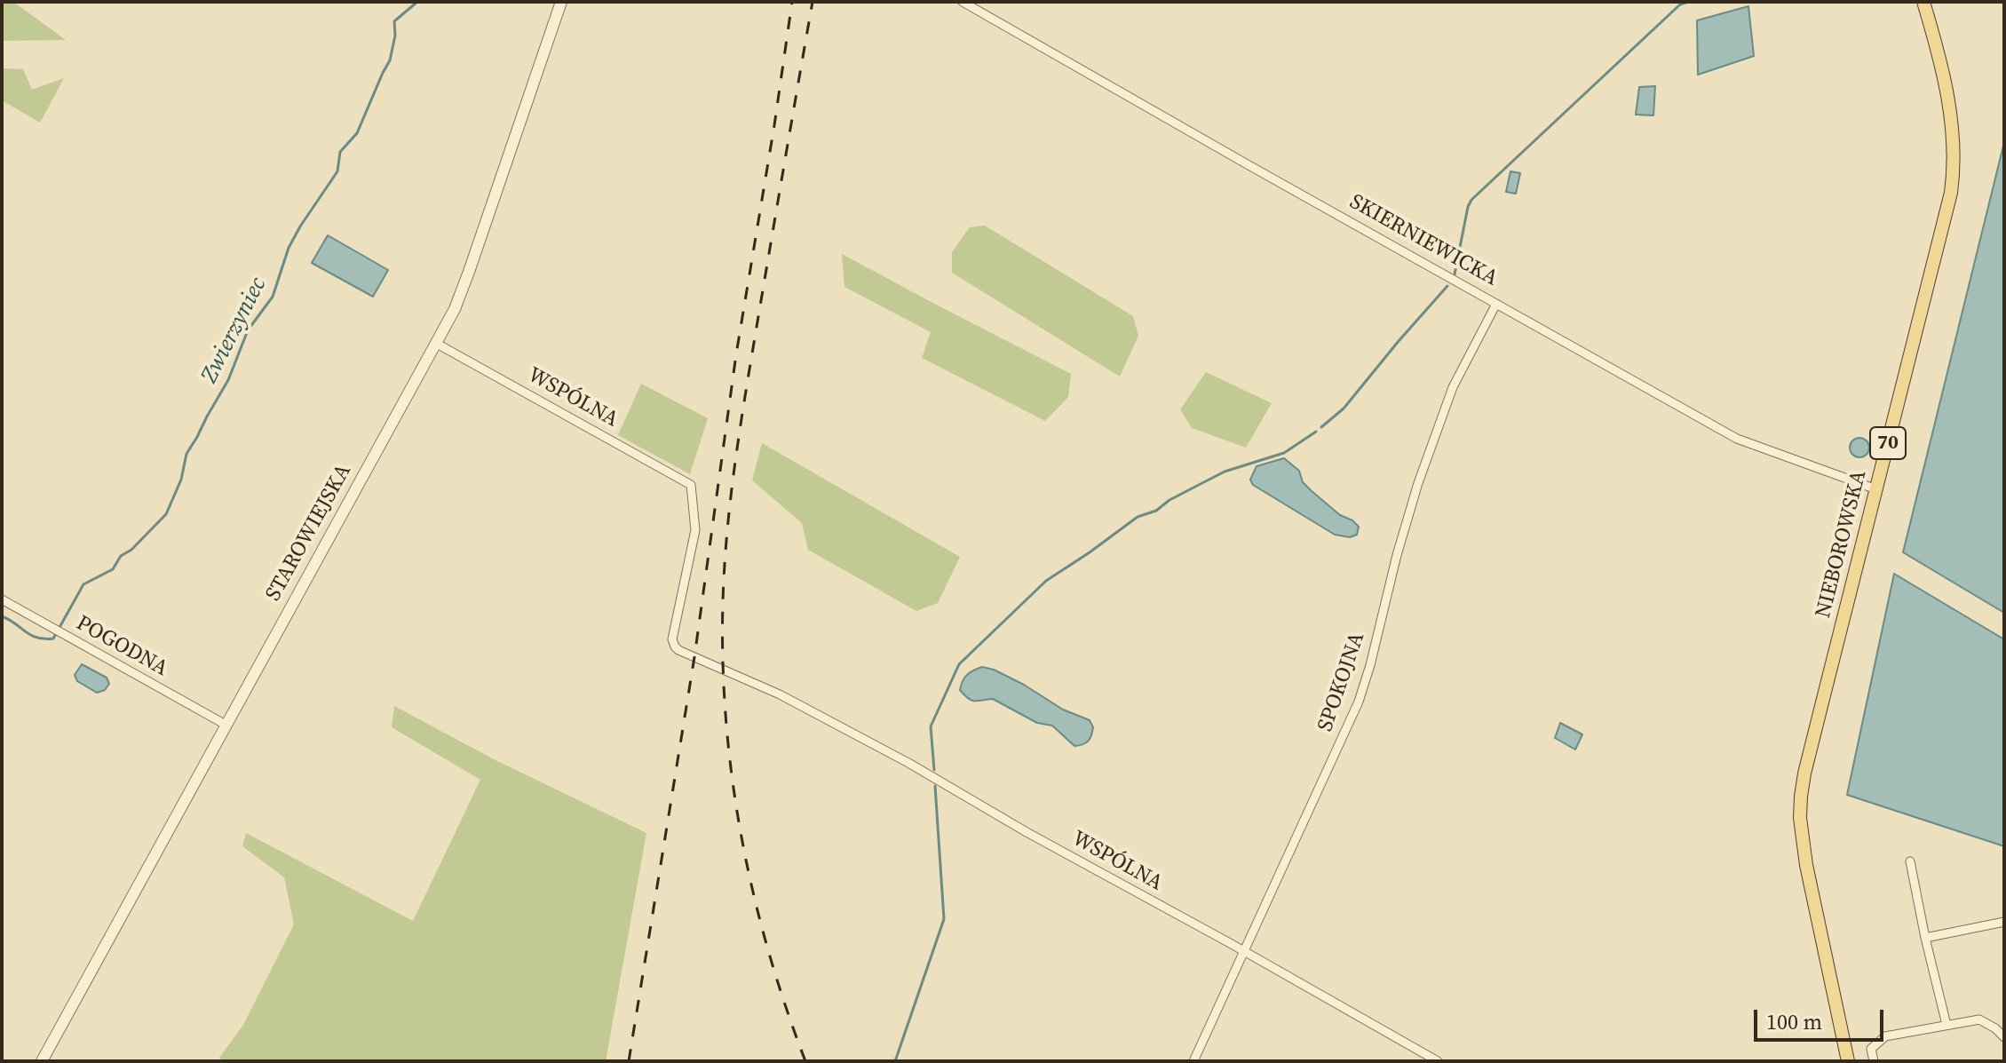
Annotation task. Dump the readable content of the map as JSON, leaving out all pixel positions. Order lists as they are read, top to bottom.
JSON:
{
  "streets": {
    "main road": ["70", "NIEBOROWSKA"],
    "street": [
      "SKIERNIEWICKA",
      "WSPÓLNA",
      "STAROWIEJSKA",
      "POGODNA",
      "SPOKOJNA"
    ]
  },
  "crossings": [
    ["SKIERNIEWICKA", "NIEBOROWSKA"],
    ["SKIERNIEWICKA", "SPOKOJNA"],
    ["WSPÓLNA", "STAROWIEJSKA"],
    ["WSPÓLNA", "SPOKOJNA"],
    ["STAROWIEJSKA", "POGODNA"]
  ],
  "water": ["Zwierzyniec"],
  "scale_bar": "100 m"
}
